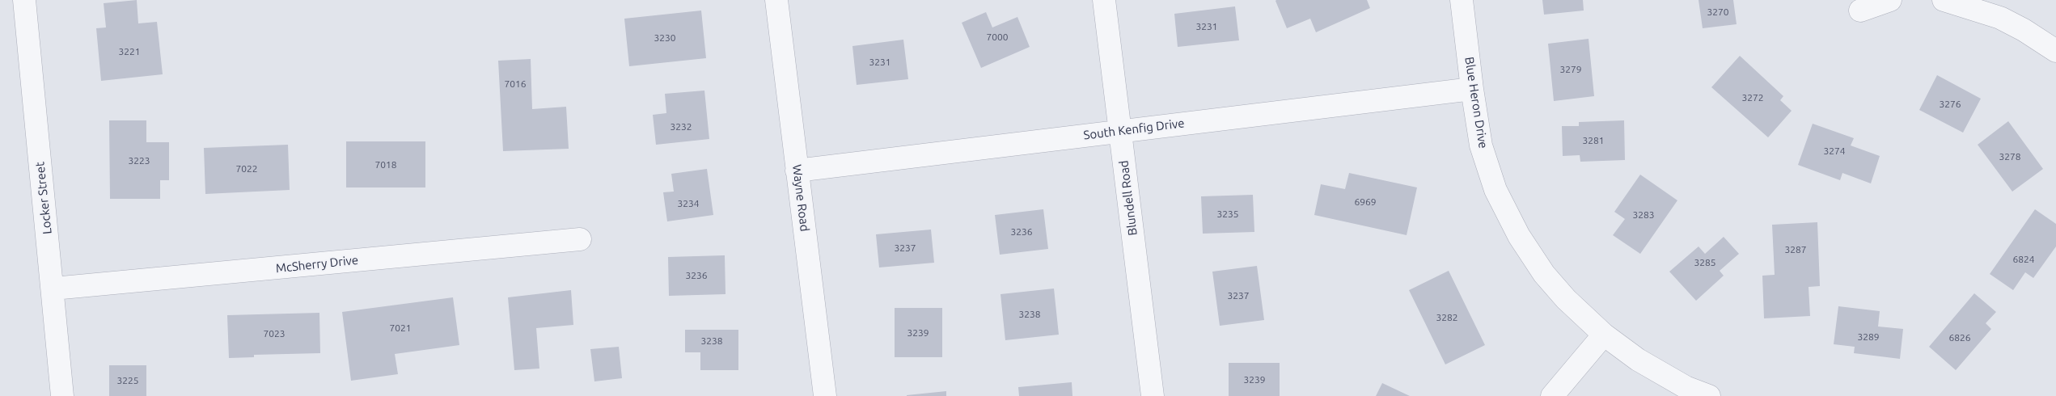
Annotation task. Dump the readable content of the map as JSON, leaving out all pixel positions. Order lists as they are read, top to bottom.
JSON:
{
  "streets": {
    "street": [
      "Blue Heron Drive",
      "South Kenfig Drive",
      "Locker Street",
      "Wayne Road",
      "Blundell Road",
      "McSherry Drive"
    ]
  },
  "crossings": [
    ["Blue Heron Drive", "South Kenfig Drive"],
    ["South Kenfig Drive", "Wayne Road"],
    ["South Kenfig Drive", "Blundell Road"],
    ["Locker Street", "McSherry Drive"]
  ],
  "house_numbers": [
    "3270",
    "3231",
    "7000",
    "3230",
    "3221",
    "3231",
    "3279",
    "7016",
    "3272",
    "3276",
    "3232",
    "3281",
    "3274",
    "3278",
    "3223",
    "7018",
    "7022",
    "6969",
    "3234",
    "3235",
    "3283",
    "3236",
    "3237",
    "3287",
    "6824",
    "3285",
    "3236",
    "3237",
    "3238",
    "3282",
    "7021",
    "3239",
    "7023",
    "3289",
    "6826",
    "3238",
    "3239",
    "3225"
  ]
}
